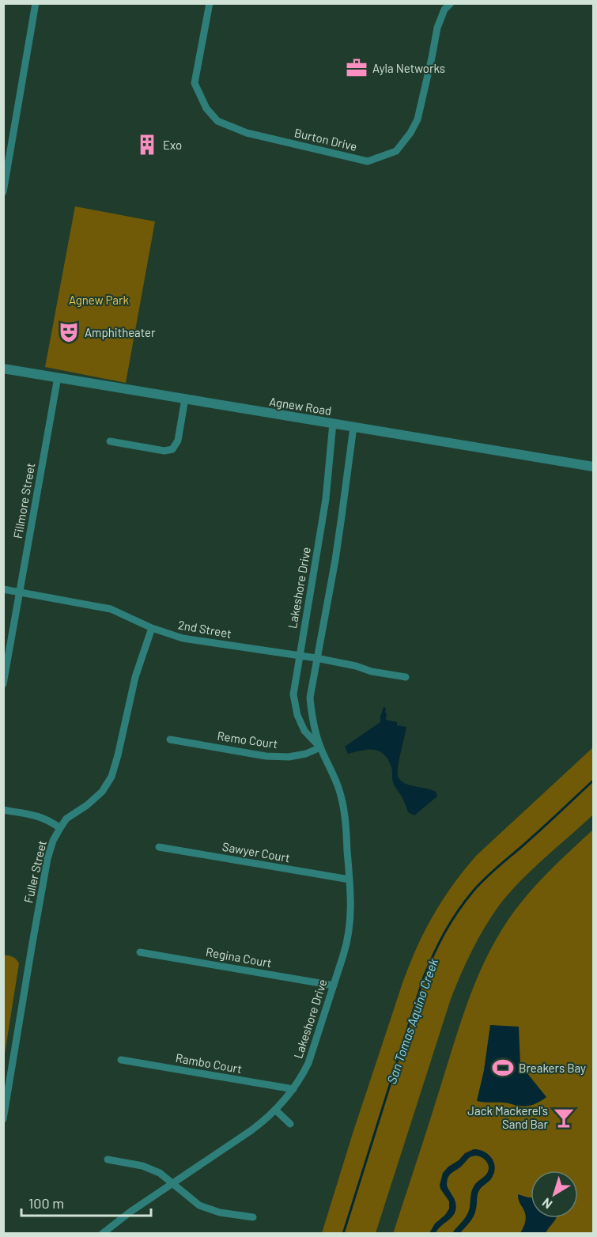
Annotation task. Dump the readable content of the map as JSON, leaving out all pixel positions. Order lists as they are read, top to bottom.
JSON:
{
  "streets": {
    "street": [
      "Burton Drive",
      "Agnew Road",
      "Fillmore Street",
      "Lakeshore Drive",
      "2nd Street",
      "Remo Court",
      "Sawyer Court",
      "Fuller Street",
      "Regina Court",
      "Rambo Court"
    ]
  },
  "crossings": [
    ["Agnew Road", "Fillmore Street"],
    ["Agnew Road", "Lakeshore Drive"],
    ["Fillmore Street", "2nd Street"],
    ["Lakeshore Drive", "2nd Street"],
    ["Lakeshore Drive", "Remo Court"],
    ["Lakeshore Drive", "Sawyer Court"],
    ["Lakeshore Drive", "Regina Court"],
    ["Lakeshore Drive", "Rambo Court"],
    ["2nd Street", "Fuller Street"]
  ],
  "water": ["San Tomas Aquino Creek"],
  "parks": ["Agnew Park"],
  "places": {
    "office": ["Ayla Networks"],
    "building": ["Exo"],
    "theatre": ["Amphitheater"],
    "sports": ["Breakers Bay"],
    "bar": ["Jack Mackerel's Sand Bar"]
  },
  "scale_bar": "100 m",
  "north": "bottom left"
}
